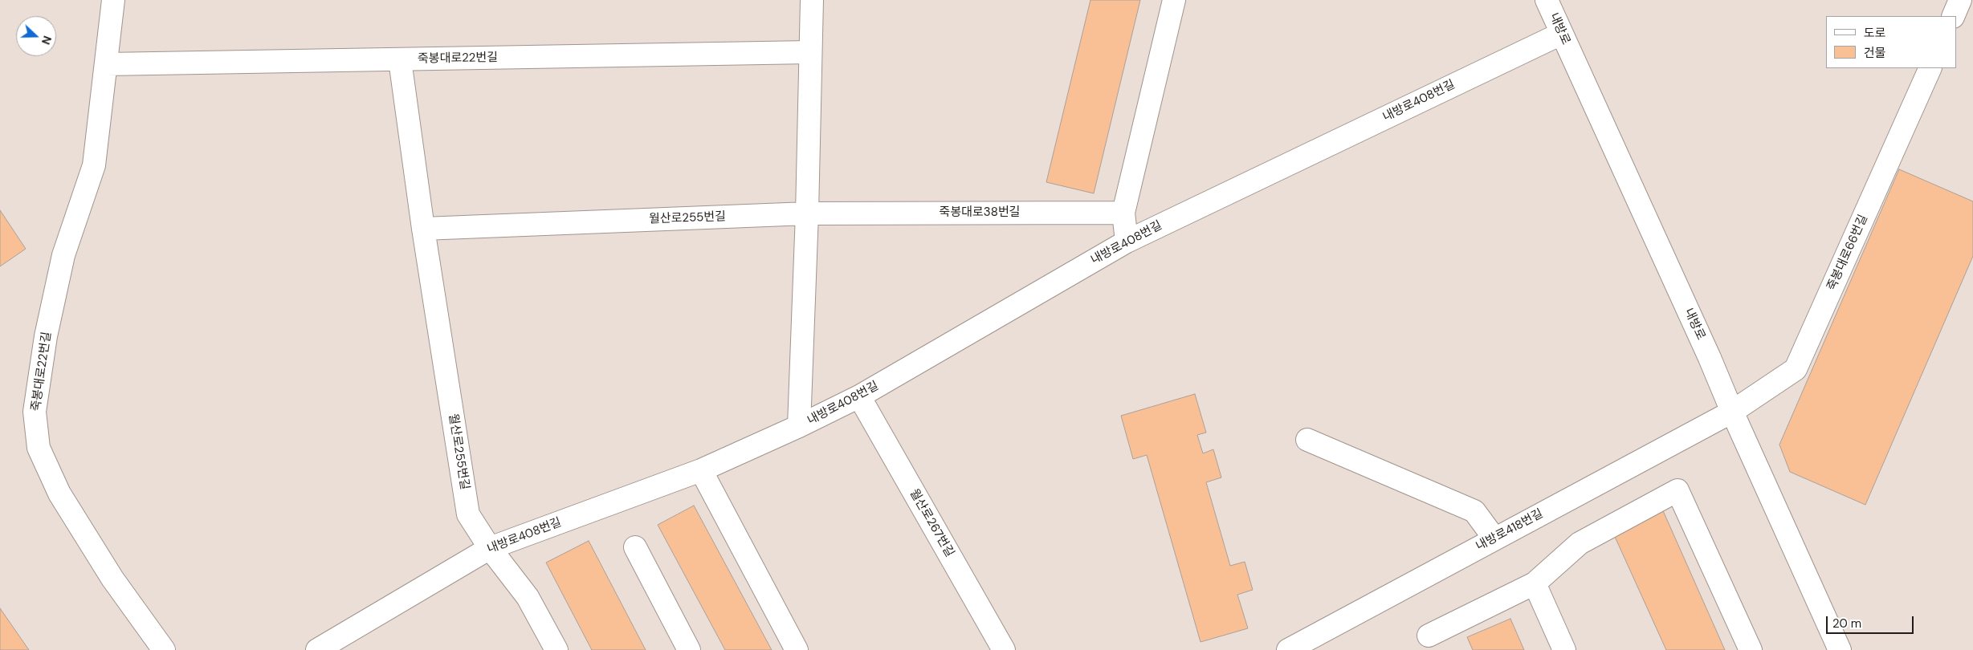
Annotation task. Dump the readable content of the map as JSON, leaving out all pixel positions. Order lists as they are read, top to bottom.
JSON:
{
  "streets": {
    "street": [
      "내방로",
      "죽봉대로22번길",
      "내방로408번길",
      "죽봉대로38번길",
      "월산로255번길",
      "죽봉대로66번길",
      "월산로267번길",
      "내방로418번길"
    ]
  },
  "crossings": [
    ["내방로", "내방로408번길"],
    ["내방로", "죽봉대로66번길"],
    ["내방로", "내방로418번길"],
    ["죽봉대로22번길", "월산로255번길"],
    ["내방로408번길", "월산로255번길"],
    ["내방로408번길", "월산로267번길"],
    ["죽봉대로38번길", "월산로255번길"],
    ["죽봉대로66번길", "내방로418번길"]
  ],
  "legend": ["도로", "건물"],
  "scale_bar": "20 m",
  "north": "right"
}
